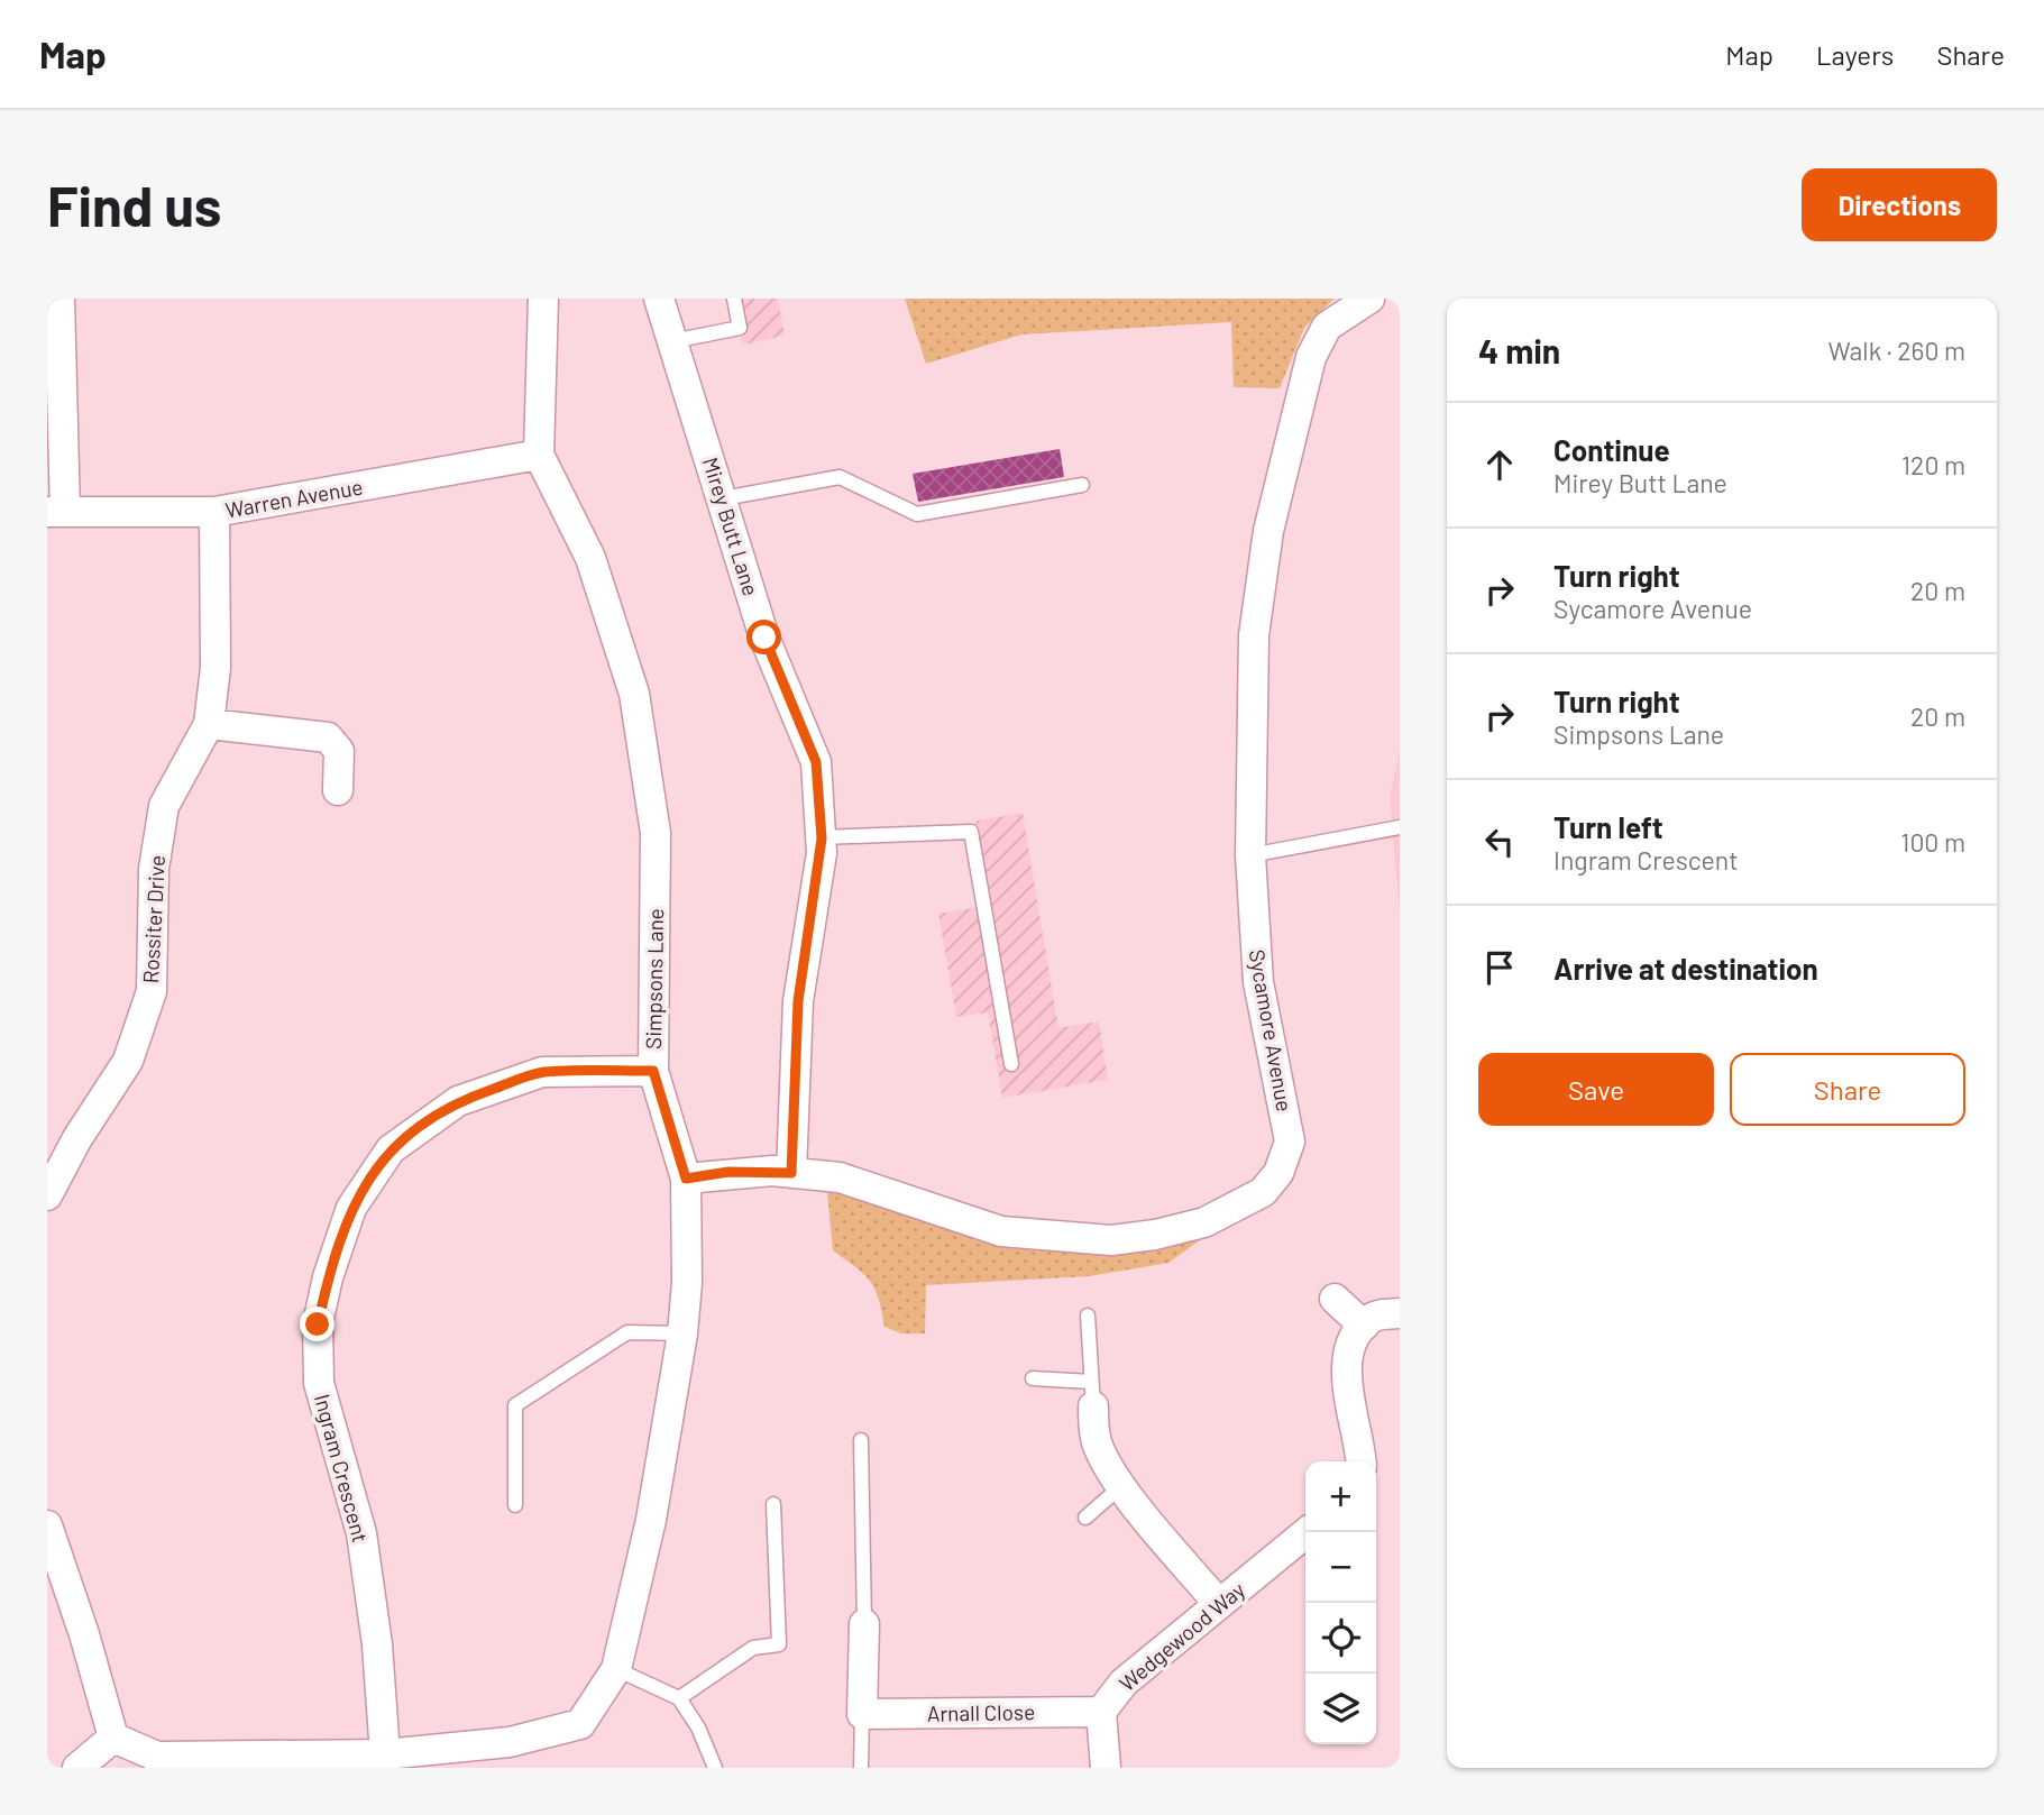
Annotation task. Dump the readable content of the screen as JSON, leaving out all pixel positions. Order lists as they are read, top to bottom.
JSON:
{
  "streets": {
    "street": [
      "Warren Avenue",
      "Mirey Butt Lane",
      "Rossiter Drive",
      "Simpsons Lane",
      "Sycamore Avenue",
      "Ingram Crescent",
      "Wedgewood Way",
      "Arnall Close"
    ]
  },
  "crossings": [
    ["Warren Avenue", "Rossiter Drive"],
    ["Warren Avenue", "Simpsons Lane"],
    ["Mirey Butt Lane", "Sycamore Avenue"],
    ["Simpsons Lane", "Sycamore Avenue"],
    ["Simpsons Lane", "Ingram Crescent"],
    ["Wedgewood Way", "Arnall Close"]
  ],
  "page": {
    "header": "Map",
    "nav": ["Map", "Layers", "Share"],
    "buttons": [
      "Directions",
      ["Save", "Share"]
    ],
    "title": "Find us",
    "heading": ["4 min", "Walk · 260 m"],
    "list": [
      ["Continue", "Mirey Butt Lane", "120 m"],
      ["Turn right", "Sycamore Avenue", "20 m"],
      ["Turn right", "Simpsons Lane", "20 m"],
      ["Turn left", "Ingram Crescent", "100 m"],
      "Arrive at destination"
    ],
    "map_buttons": ["+", "−"]
  }
}
